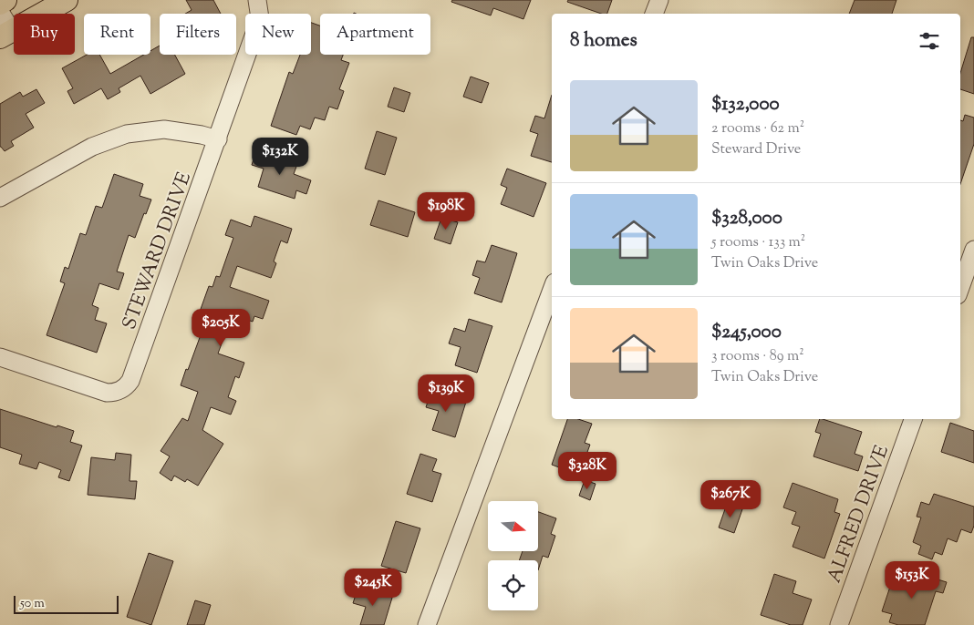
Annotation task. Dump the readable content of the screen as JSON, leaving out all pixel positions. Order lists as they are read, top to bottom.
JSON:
{
  "streets": {
    "street": ["STEWARD DRIVE", "ALFRED DRIVE"]
  },
  "scale_bar": "50 m",
  "north": "right",
  "page": {
    "chip": [
      "Buy",
      "Rent",
      "Filters",
      "New",
      "Apartment"
    ],
    "heading": "8 homes",
    "list": [
      {
        "name": "$132,000",
        "note": "2 rooms · 62 m² · Steward Drive"
      },
      {
        "name": "$328,000",
        "note": "5 rooms · 133 m² · Twin Oaks Drive"
      },
      {
        "name": "$245,000",
        "note": "3 rooms · 89 m² · Twin Oaks Drive"
      }
    ],
    "price": [
      "$132K",
      "$198K",
      "$205K",
      "$139K",
      "$328K",
      "$267K",
      "$153K",
      "$245K"
    ],
    "scale": "50 m"
  }
}
